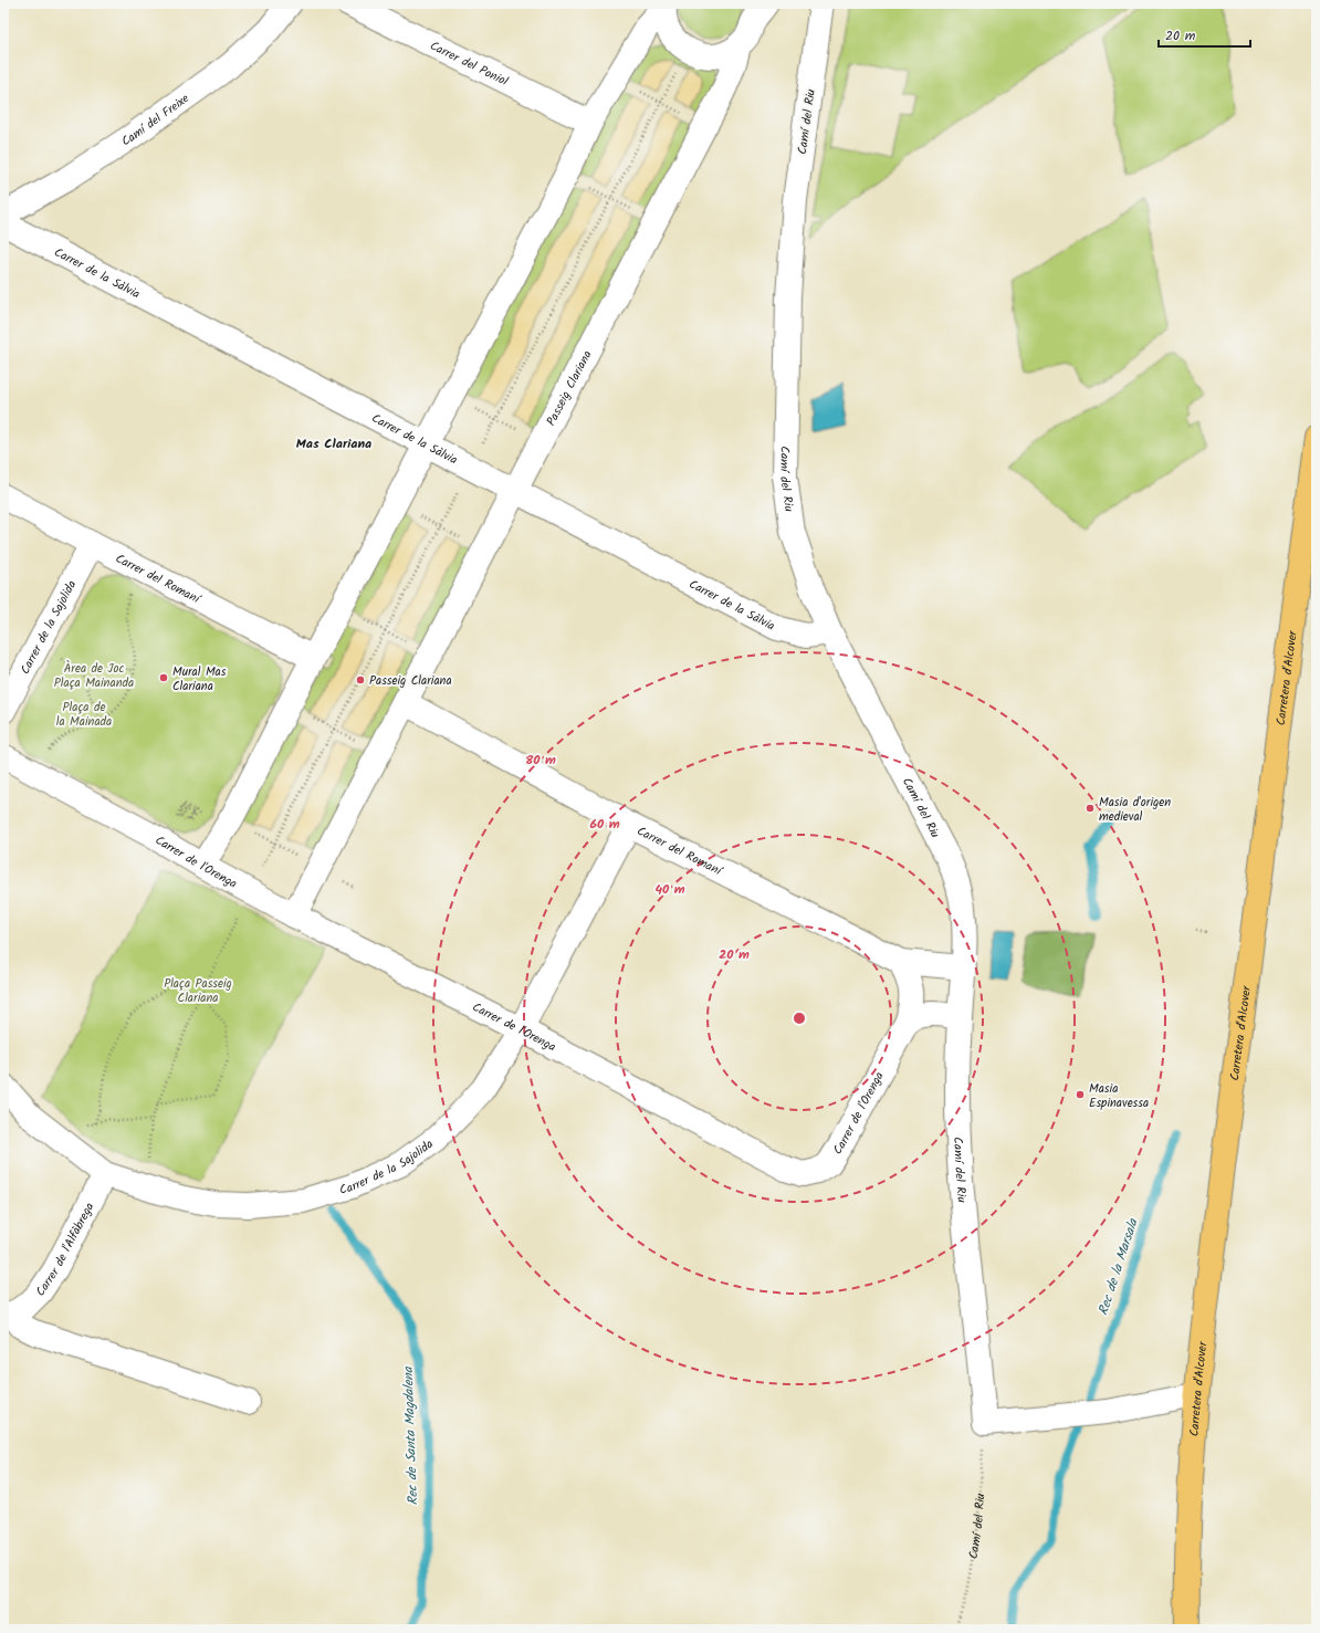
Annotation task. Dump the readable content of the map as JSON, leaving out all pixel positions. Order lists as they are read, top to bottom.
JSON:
{
  "streets": {
    "main road": ["Carretera d'Alcover"],
    "street": [
      "Carrer del Poniol",
      "Camí del Freixe",
      "Camí del Riu",
      "Carrer de la Sàlvia",
      "Passeig Clariana",
      "Carrer del Romaní",
      "Carrer de la Sajolida",
      "Carrer de l'Orenga",
      "Carrer de l'Alfàbrega"
    ]
  },
  "crossings": [
    ["Camí del Riu", "Carrer de la Sàlvia"],
    ["Camí del Riu", "Carrer del Romaní"],
    ["Carrer de la Sàlvia", "Passeig Clariana"],
    ["Passeig Clariana", "Carrer del Romaní"],
    ["Passeig Clariana", "Carrer de l'Orenga"],
    ["Carrer del Romaní", "Carrer de la Sajolida"],
    ["Carrer del Romaní", "Carrer de l'Orenga"],
    ["Carrer de la Sajolida", "Carrer de l'Orenga"],
    ["Carrer de la Sajolida", "Carrer de l'Alfàbrega"]
  ],
  "districts": ["Mas Clariana"],
  "water": ["Rec de la Marsala", "Rec de Santa Magdalena"],
  "parks": ["Àrea de Joc Plaça Mainanda", "Plaça de la Mainada", "Plaça Passeig Clariana"],
  "places": [
    "Mural Mas Clariana",
    "Passeig Clariana",
    "Masia d'origen medieval",
    "Masia Espinavessa"
  ],
  "scale_bar": "20 m",
  "rings": [
    "80 m",
    "60 m",
    "40 m",
    "20 m"
  ]
}
